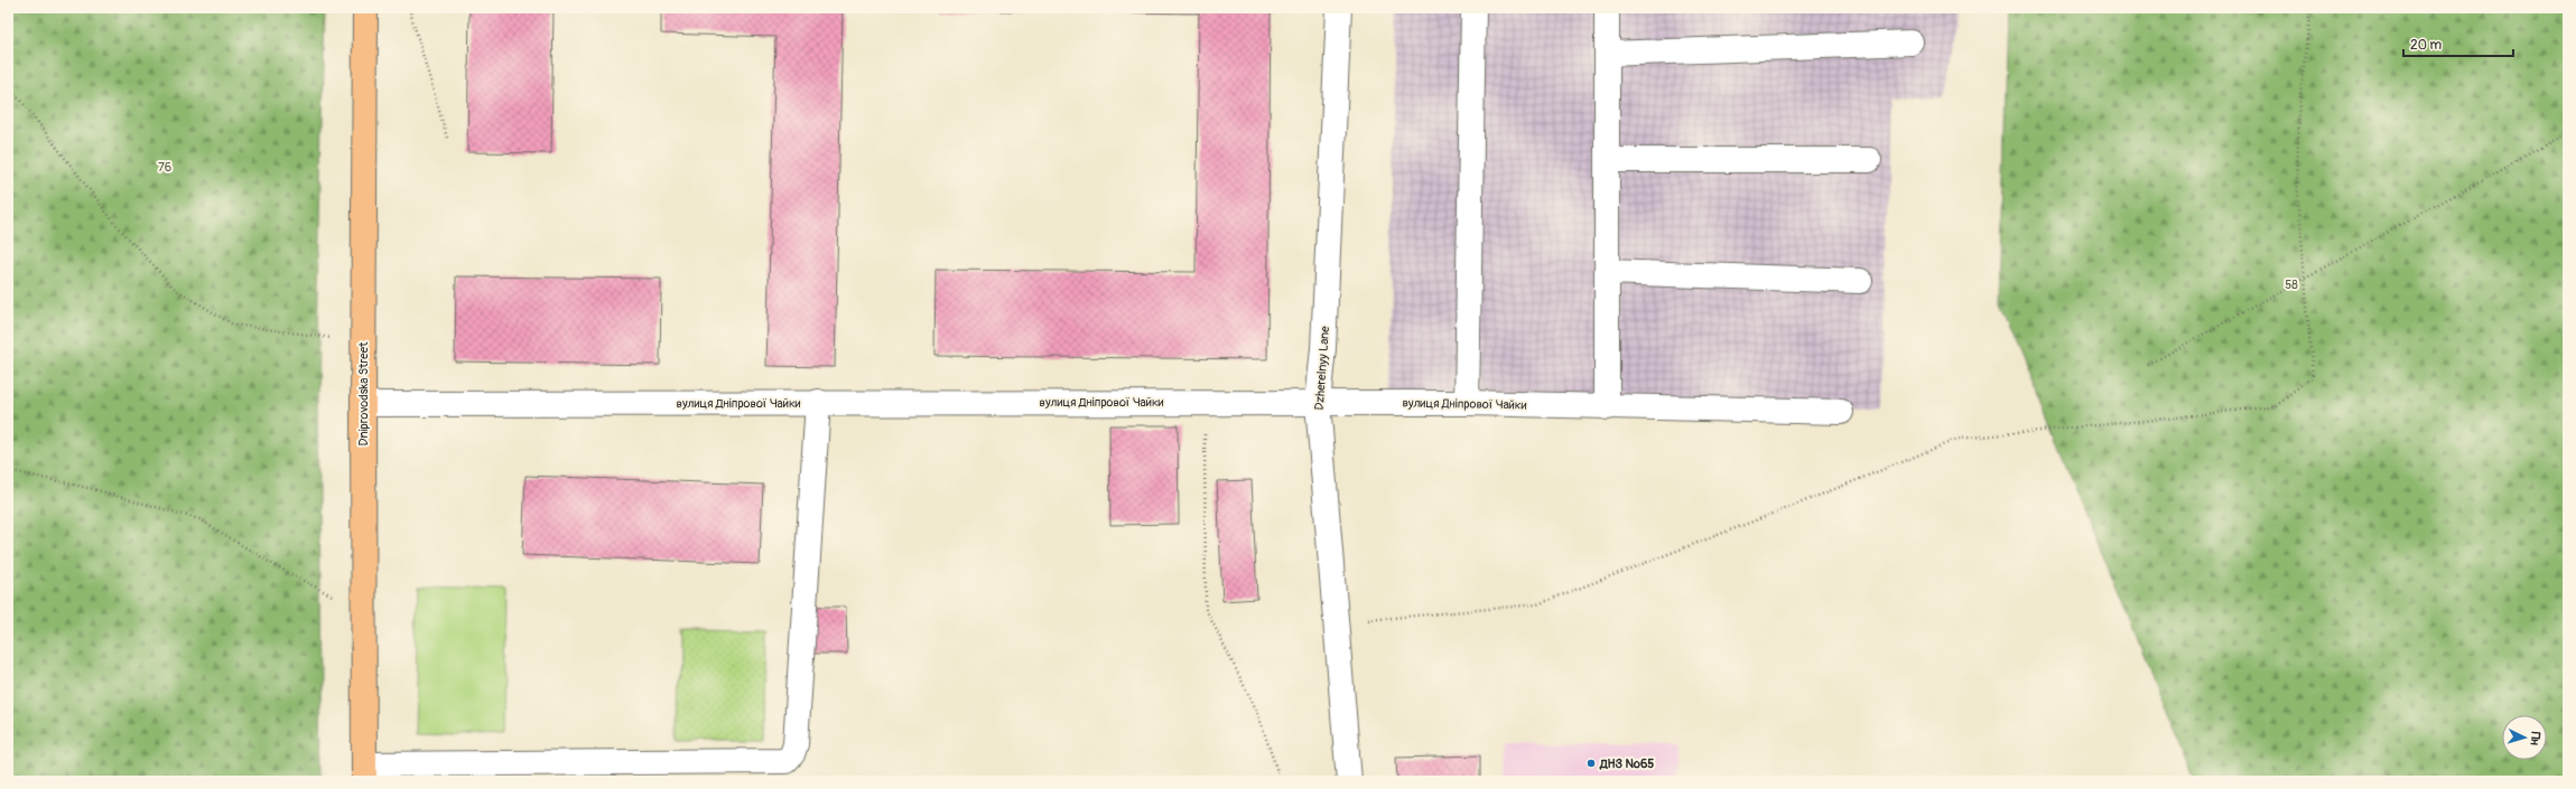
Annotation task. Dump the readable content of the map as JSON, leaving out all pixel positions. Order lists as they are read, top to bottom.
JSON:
{
  "streets": {
    "main road": ["Dniprovodska Street"],
    "street": ["Dzherelnyy Lane", "вулиця Дніпрової Чайки"]
  },
  "crossings": [
    ["Dzherelnyy Lane", "вулиця Дніпрової Чайки"],
    ["Dniprovodska Street", "вулиця Дніпрової Чайки"]
  ],
  "parks": ["76", "58"],
  "places": ["ДНЗ №65"],
  "scale_bar": "20 m",
  "north": "right"
}
